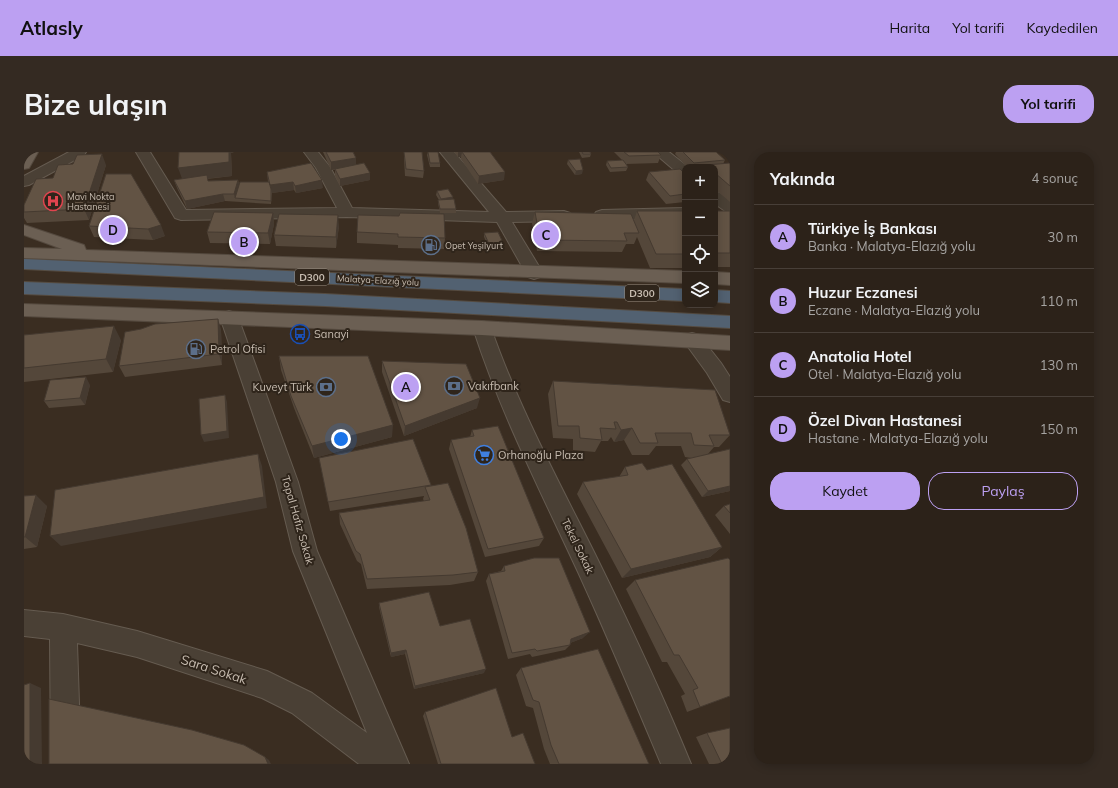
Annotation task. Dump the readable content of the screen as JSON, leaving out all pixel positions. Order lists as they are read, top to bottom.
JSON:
{
  "streets": {
    "highway": ["D300", "Malatya-Elazığ yolu"],
    "street": ["Topal Hafız Sokak", "Tekel Sokak", "Sara Sokak"]
  },
  "places": {
    "hospital": ["Mavi Nokta Hastanesi"],
    "fuel station": ["Opet Yeşilyurt", "Petrol Ofisi"],
    "bus stop": ["Sanayi"],
    "bank": ["Vakıfbank", "Kuveyt Türk"],
    "supermarket": ["Orhanoğlu Plaza"]
  },
  "page": {
    "header": "Atlasly",
    "nav": ["Harita", "Yol tarifi", "Kaydedilen"],
    "buttons": [
      "Yol tarifi",
      ["Kaydet", "Paylaş"]
    ],
    "title": "Bize ulaşın",
    "heading": ["Yakında", "4 sonuç"],
    "map_buttons": ["+", "−"],
    "list": [
      {
        "mark": "A",
        "name": "Türkiye İş Bankası",
        "note": "Banka · Malatya-Elazığ yolu",
        "value": "30 m"
      },
      {
        "mark": "B",
        "name": "Huzur Eczanesi",
        "note": "Eczane · Malatya-Elazığ yolu",
        "value": "110 m"
      },
      {
        "mark": "C",
        "name": "Anatolia Hotel",
        "note": "Otel · Malatya-Elazığ yolu",
        "value": "130 m"
      },
      {
        "mark": "D",
        "name": "Özel Divan Hastanesi",
        "note": "Hastane · Malatya-Elazığ yolu",
        "value": "150 m"
      }
    ],
    "pins": [
      "D",
      "C",
      "B",
      "A"
    ]
  }
}
